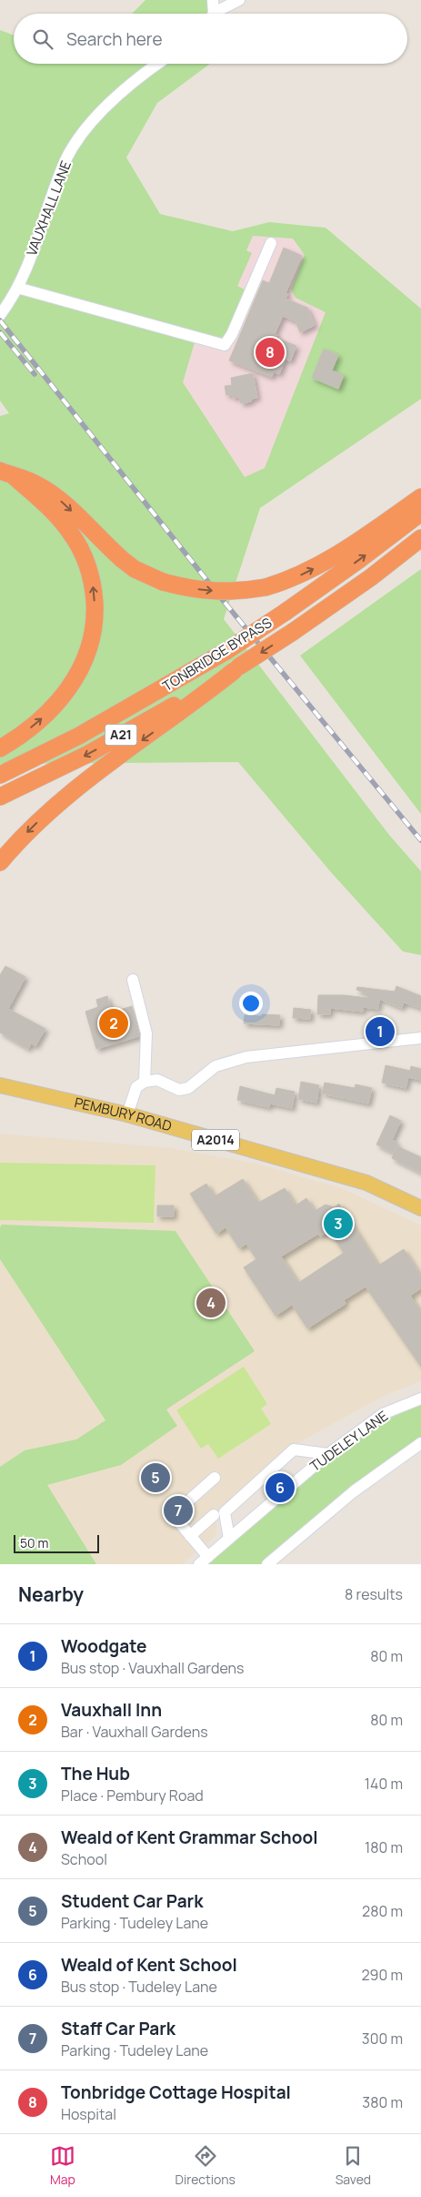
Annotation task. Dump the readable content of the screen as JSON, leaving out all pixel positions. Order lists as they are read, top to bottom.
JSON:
{
  "streets": {
    "highway": ["TONBRIDGE BYPASS", "A21"],
    "main road": ["PEMBURY ROAD", "A2014"],
    "street": ["VAUXHALL LANE", "TUDELEY LANE"]
  },
  "scale_bar": "50 m",
  "page": {
    "search": "Search here",
    "pins": [
      "8",
      "2",
      "1",
      "3",
      "4",
      "5",
      "6",
      "7"
    ],
    "scale": "50 m",
    "heading": ["Nearby", "8 results"],
    "list": [
      {
        "mark": "1",
        "name": "Woodgate",
        "note": "Bus stop · Vauxhall Gardens",
        "value": "80 m"
      },
      {
        "mark": "2",
        "name": "Vauxhall Inn",
        "note": "Bar · Vauxhall Gardens",
        "value": "80 m"
      },
      {
        "mark": "3",
        "name": "The Hub",
        "note": "Place · Pembury Road",
        "value": "140 m"
      },
      {
        "mark": "4",
        "name": "Weald of Kent Grammar School",
        "note": "School",
        "value": "180 m"
      },
      {
        "mark": "5",
        "name": "Student Car Park",
        "note": "Parking · Tudeley Lane",
        "value": "280 m"
      },
      {
        "mark": "6",
        "name": "Weald of Kent School",
        "note": "Bus stop · Tudeley Lane",
        "value": "290 m"
      },
      {
        "mark": "7",
        "name": "Staff Car Park",
        "note": "Parking · Tudeley Lane",
        "value": "300 m"
      },
      {
        "mark": "8",
        "name": "Tonbridge Cottage Hospital",
        "note": "Hospital",
        "value": "380 m"
      }
    ],
    "nav": ["Map", "Directions", "Saved"]
  }
}
